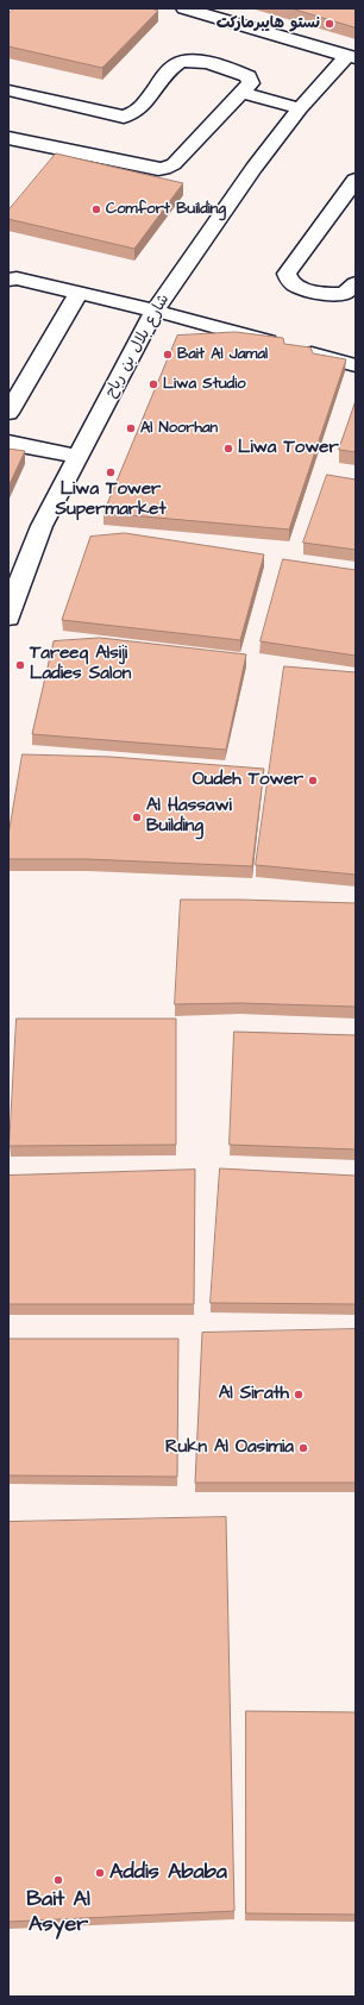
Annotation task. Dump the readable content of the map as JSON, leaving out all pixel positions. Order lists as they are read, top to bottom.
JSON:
{
  "streets": {
    "street": ["شارع بلال بن رباح"]
  },
  "places": [
    "نستو هايبرماركت",
    "Comfort Building",
    "Bait Al Jamal",
    "Liwa Studio",
    "Al Noorhan",
    "Liwa Tower",
    "Liwa Tower Supermarket",
    "Tareeq Alsiji Ladies Salon",
    "Oudeh Tower",
    "Al Hassawi Building",
    "Al Sirath",
    "Rukn Al Oasimia",
    "Addis Ababa",
    "Bait Al Asyer"
  ]
}
